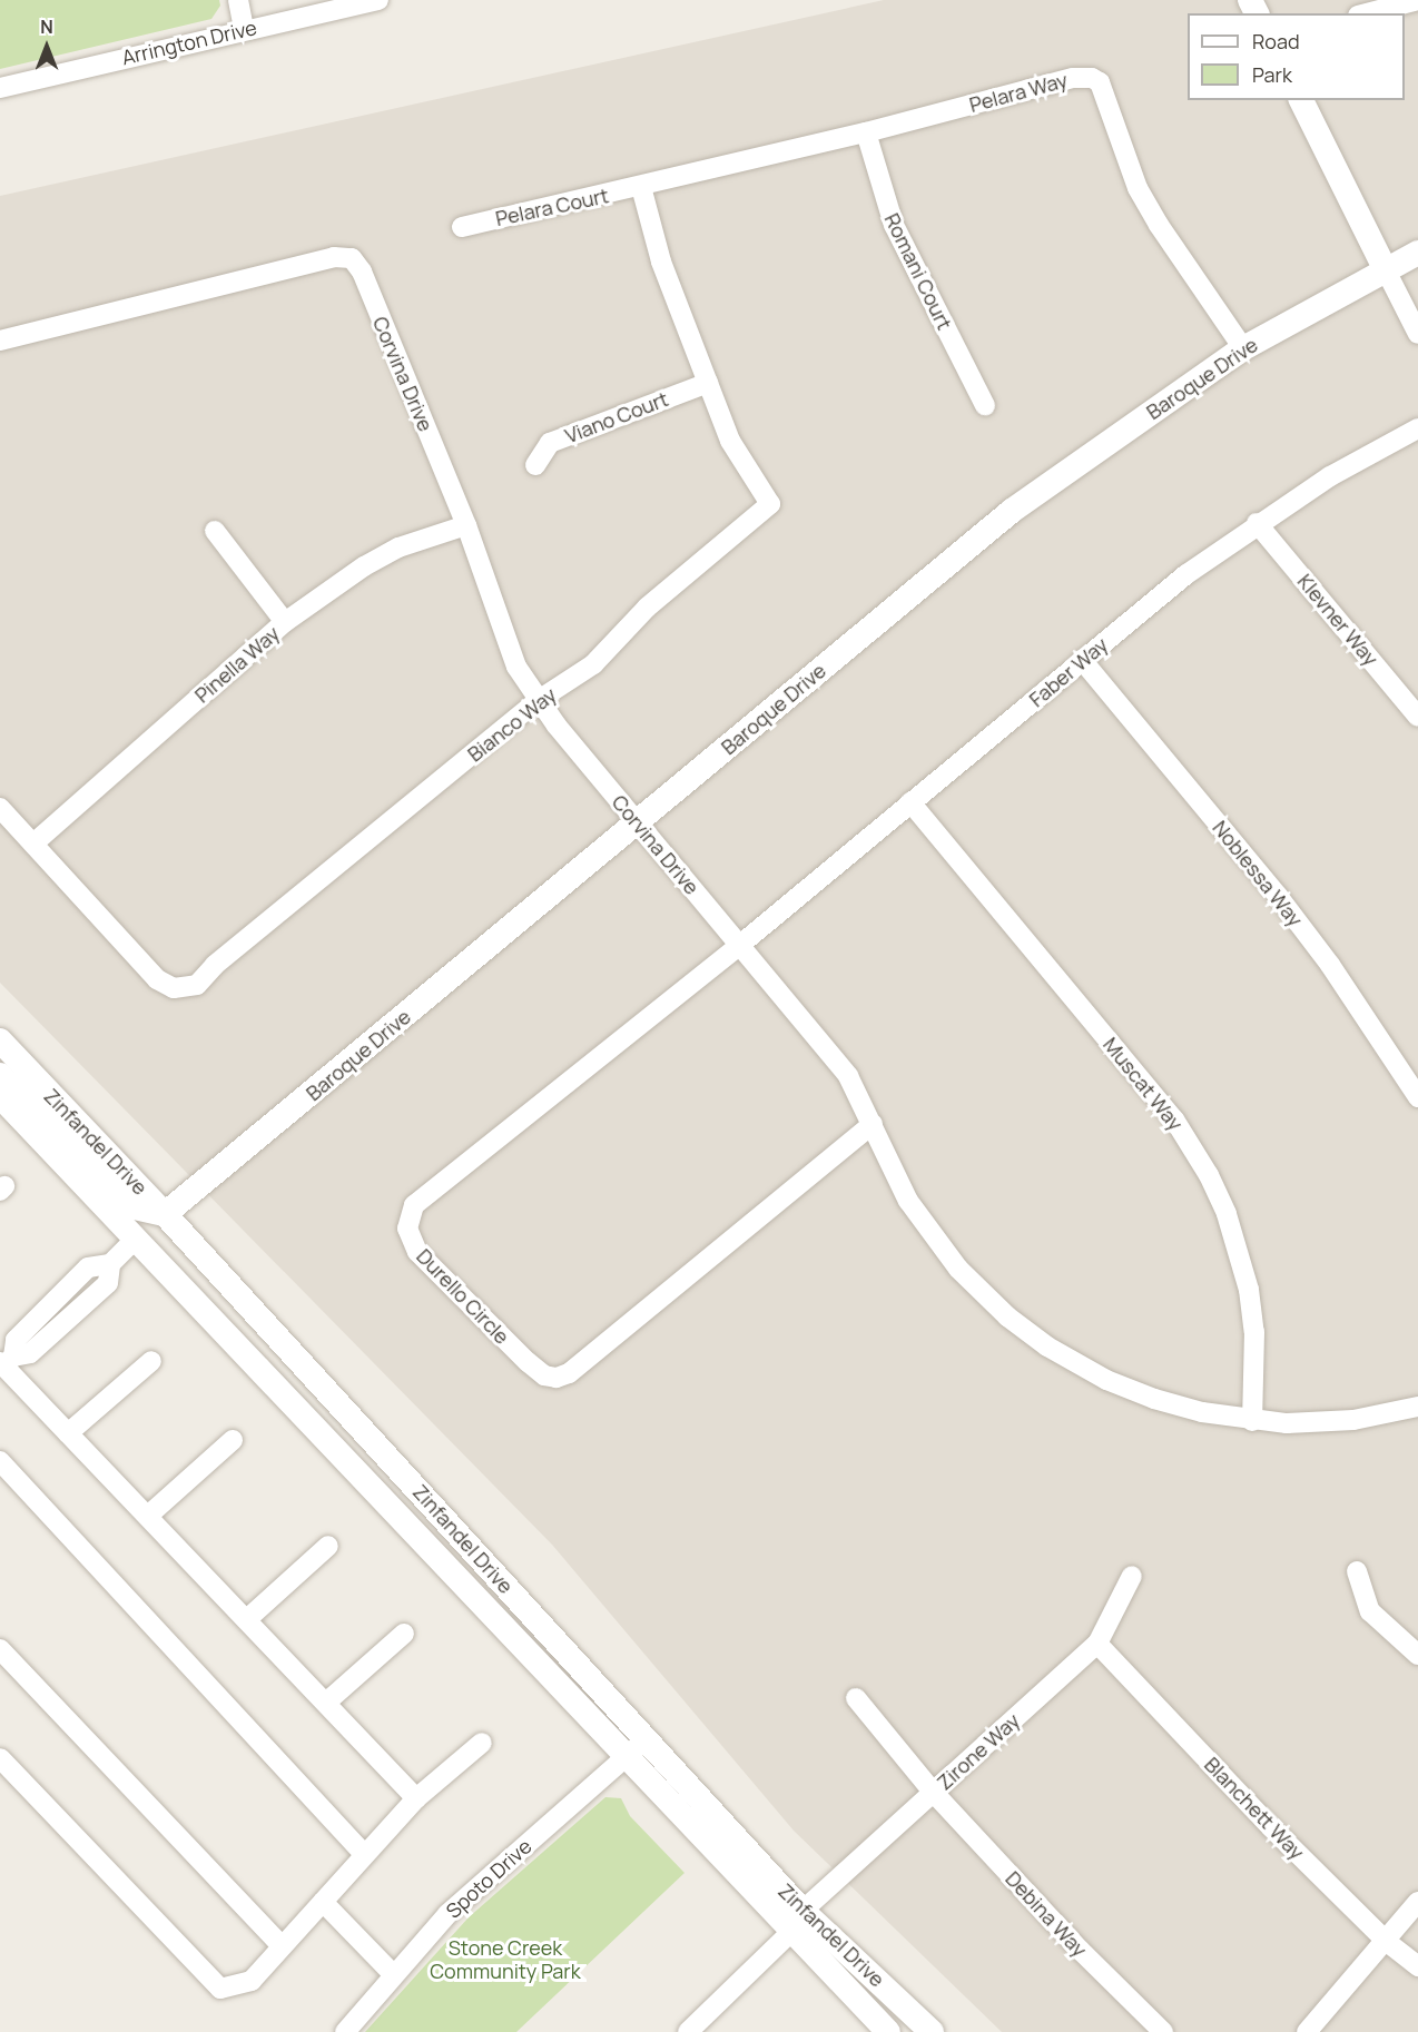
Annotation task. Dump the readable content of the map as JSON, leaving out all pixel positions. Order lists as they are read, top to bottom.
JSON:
{
  "streets": {
    "street": [
      "Arrington Drive",
      "Pelara Way",
      "Pelara Court",
      "Romani Court",
      "Corvina Drive",
      "Baroque Drive",
      "Viano Court",
      "Klevner Way",
      "Pinella Way",
      "Faber Way",
      "Bianco Way",
      "Noblessa Way",
      "Muscat Way",
      "Zinfandel Drive",
      "Durello Circle",
      "Zirone Way",
      "Blanchett Way",
      "Spoto Drive",
      "Debina Way"
    ]
  },
  "crossings": [
    ["Pelara Way", "Pelara Court"],
    ["Pelara Way", "Romani Court"],
    ["Pelara Way", "Baroque Drive"],
    ["Pelara Way", "Bianco Way"],
    ["Pelara Court", "Bianco Way"],
    ["Corvina Drive", "Baroque Drive"],
    ["Corvina Drive", "Pinella Way"],
    ["Corvina Drive", "Faber Way"],
    ["Corvina Drive", "Bianco Way"],
    ["Corvina Drive", "Muscat Way"],
    ["Corvina Drive", "Durello Circle"],
    ["Baroque Drive", "Zinfandel Drive"],
    ["Viano Court", "Bianco Way"],
    ["Klevner Way", "Faber Way"],
    ["Pinella Way", "Bianco Way"],
    ["Faber Way", "Noblessa Way"],
    ["Faber Way", "Muscat Way"],
    ["Faber Way", "Durello Circle"],
    ["Zinfandel Drive", "Zirone Way"],
    ["Zinfandel Drive", "Spoto Drive"],
    ["Zirone Way", "Blanchett Way"],
    ["Zirone Way", "Debina Way"]
  ],
  "parks": ["Stone Creek Community Park"],
  "legend": ["Road", "Park"],
  "north": "top"
}
